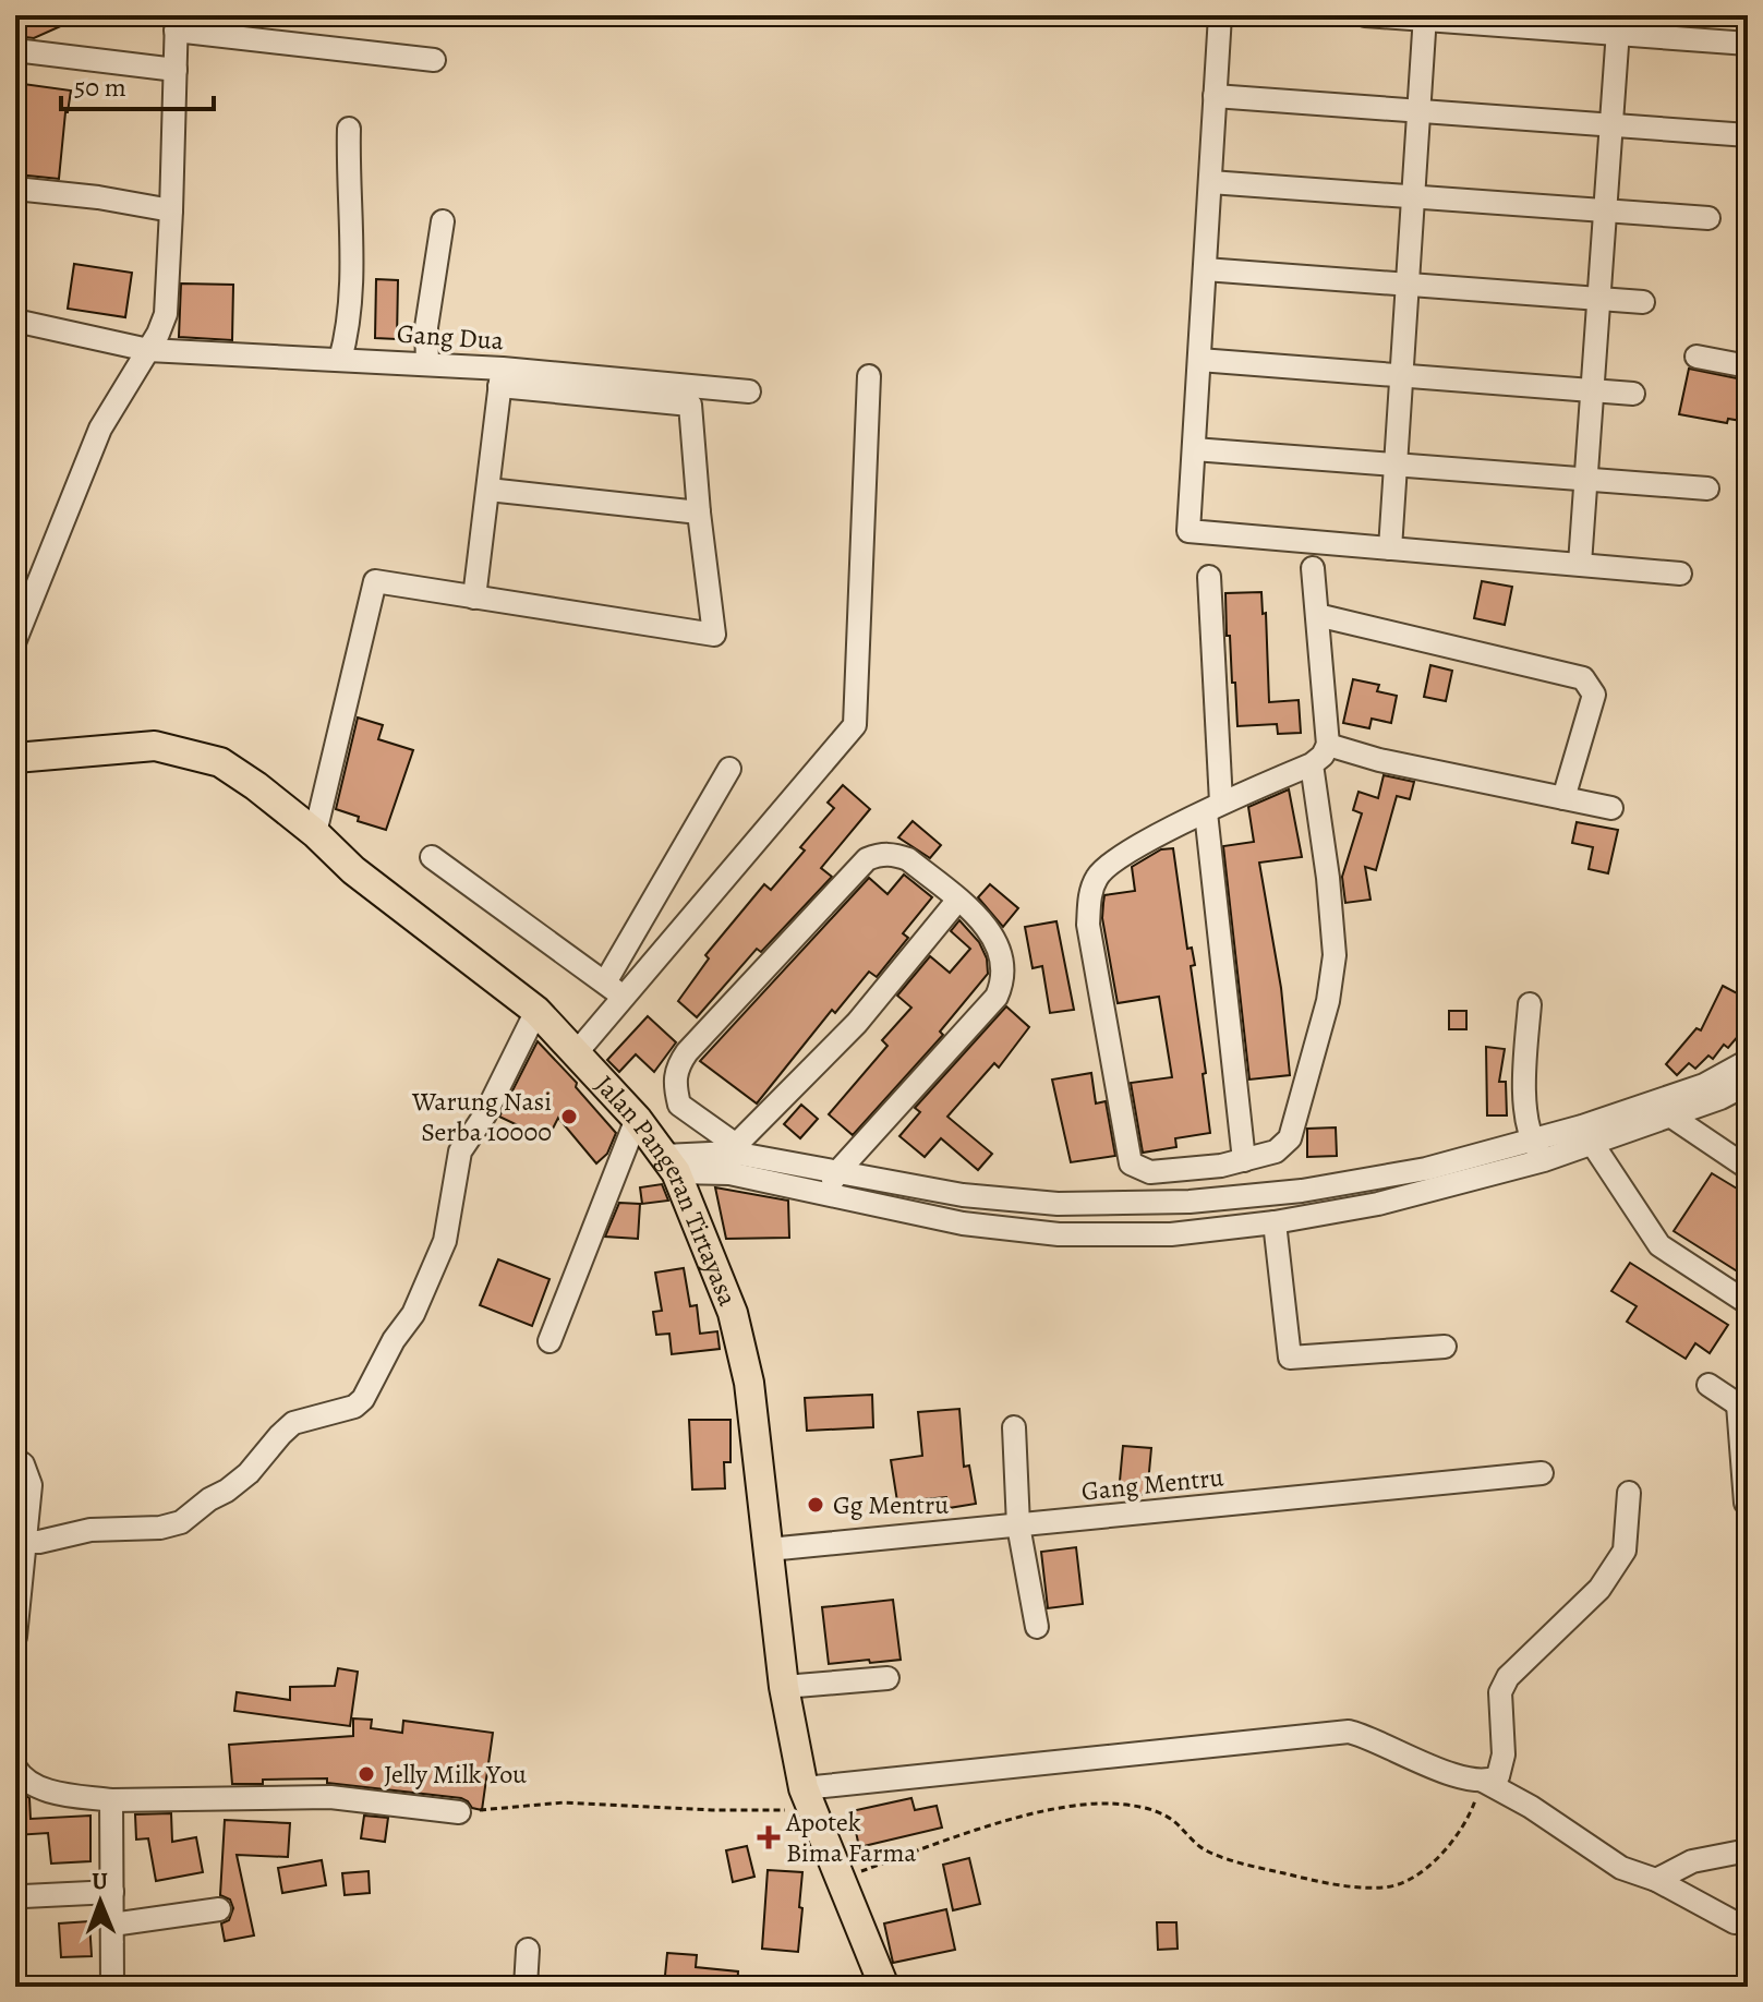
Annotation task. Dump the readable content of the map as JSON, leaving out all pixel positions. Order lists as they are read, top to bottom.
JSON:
{
  "streets": {
    "main road": ["Jalan Pangeran Tirtayasa"],
    "street": ["Gang Dua", "Gang Mentru"]
  },
  "crossings": [
    ["Jalan Pangeran Tirtayasa", "Gang Mentru"]
  ],
  "places": {
    "other": ["Warung Nasi Serba 10000", "Gg Mentru", "Jelly Milk You"],
    "health": ["Apotek Bima Farma"]
  },
  "scale_bar": "50 m",
  "north": "top"
}
